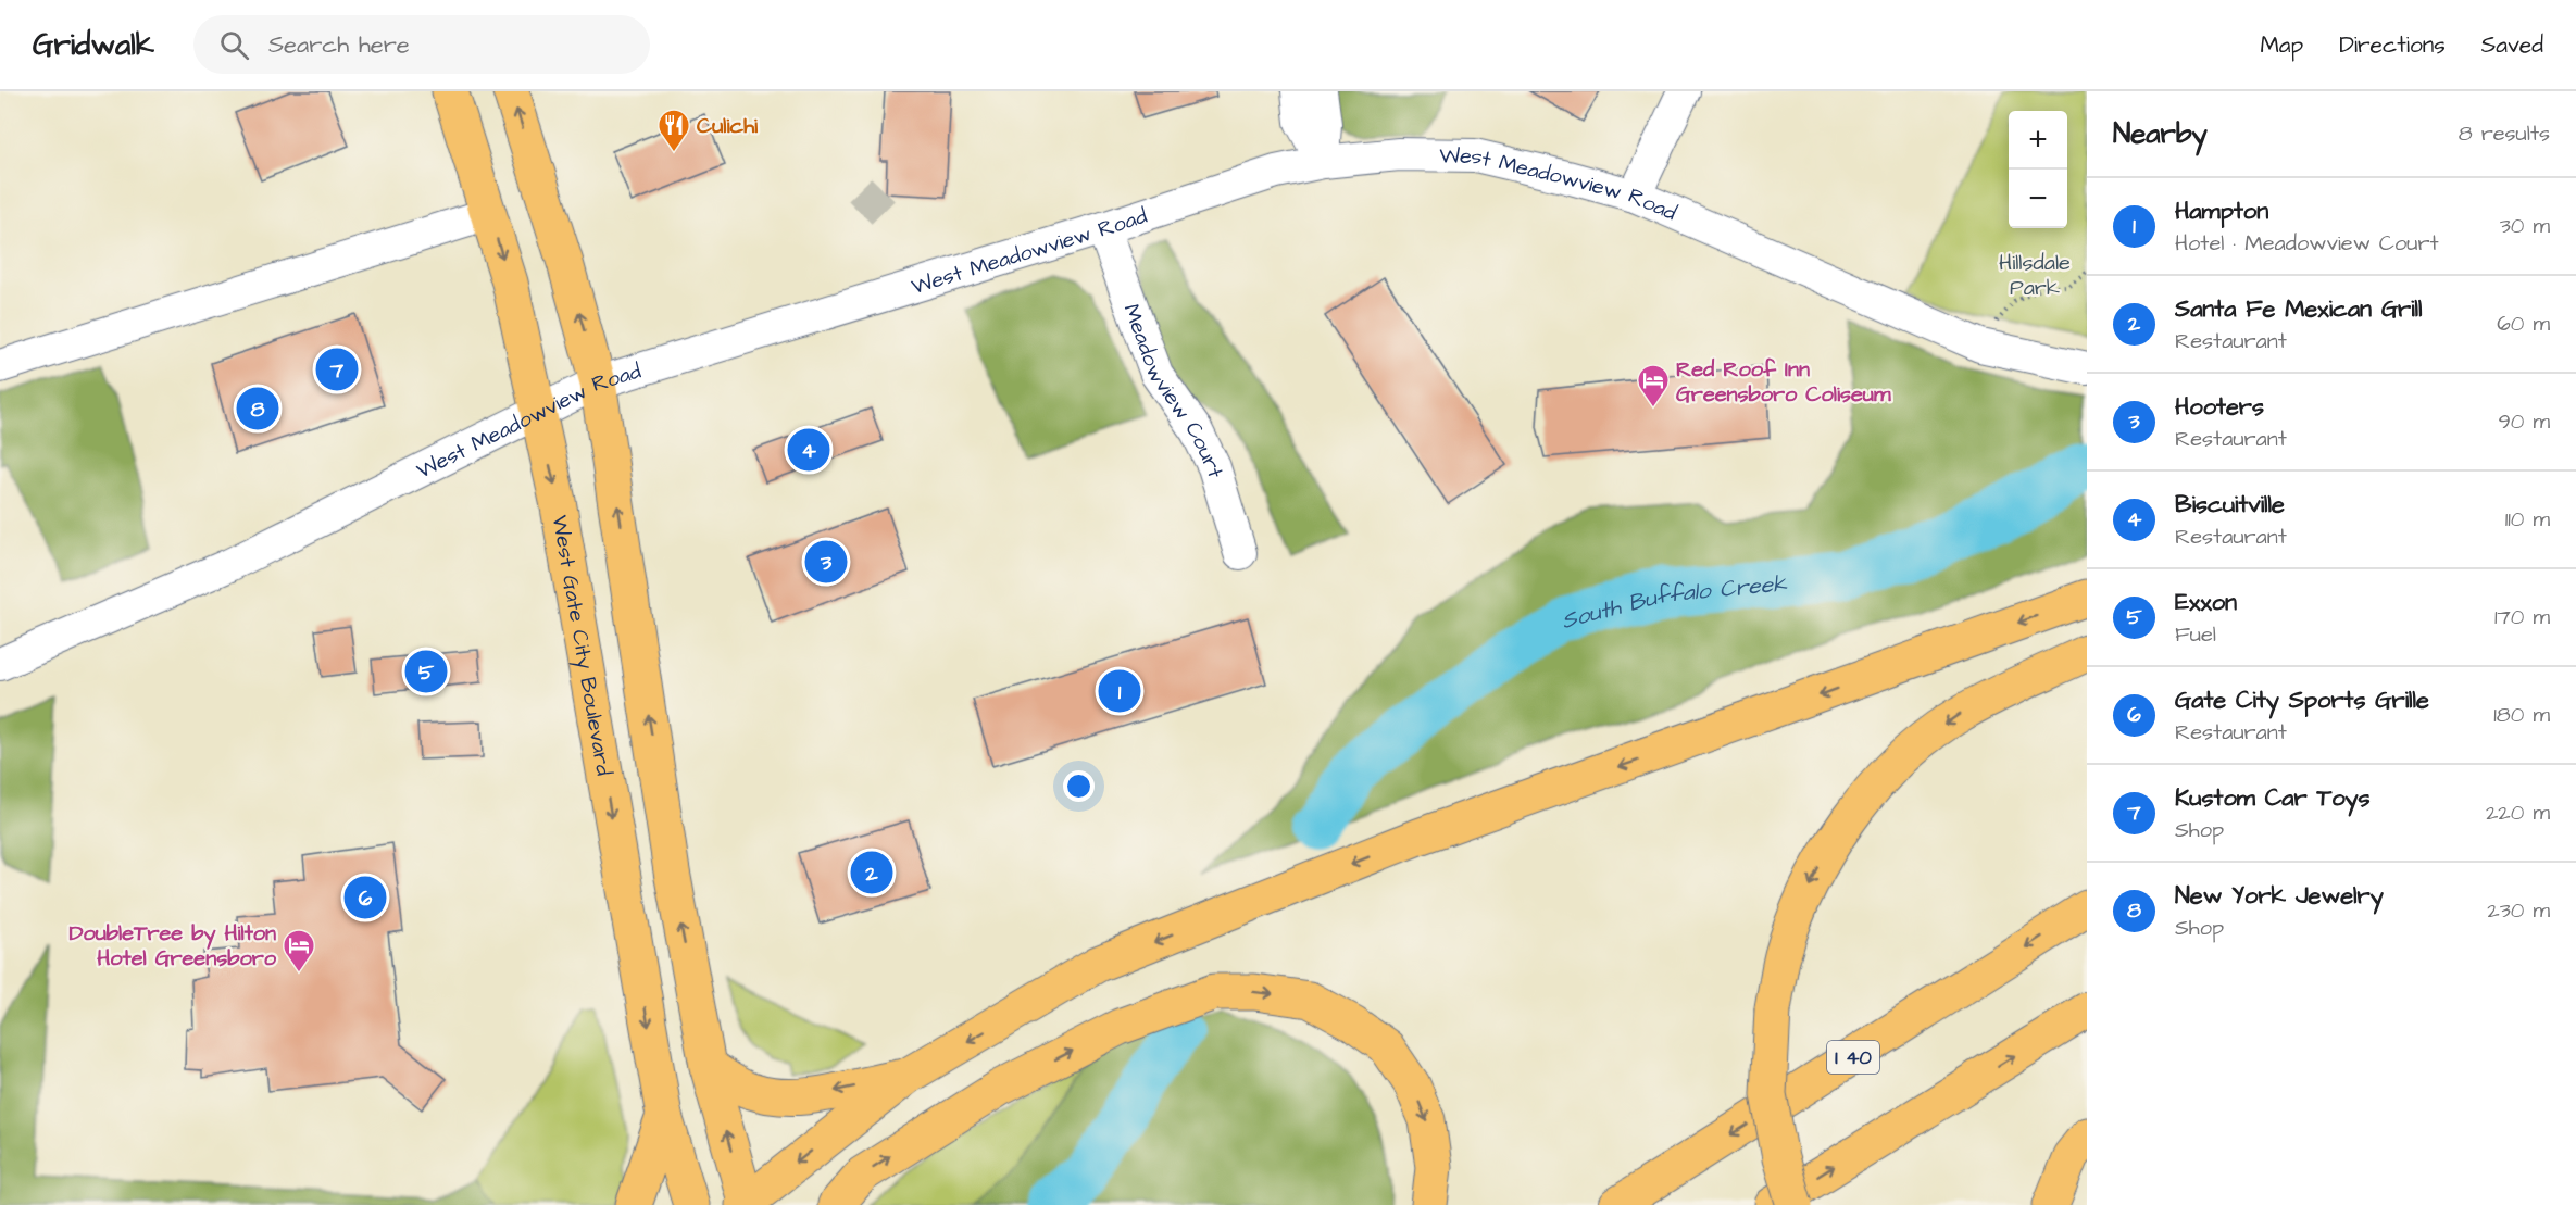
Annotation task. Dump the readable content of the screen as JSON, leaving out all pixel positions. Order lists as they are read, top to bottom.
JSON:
{
  "streets": {
    "main road": ["West Gate City Boulevard", "I 40"],
    "street": ["West Meadowview Road", "Meadowview Court"]
  },
  "crossings": [
    ["West Meadowview Road", "Meadowview Court"],
    ["West Meadowview Road", "West Gate City Boulevard"]
  ],
  "water": ["South Buffalo Creek"],
  "parks": ["Hillsdale Park"],
  "places": {
    "restaurant": ["Culichi"],
    "hotel": ["Red Roof Inn Greensboro Coliseum", "DoubleTree by Hilton Hotel Greensboro"]
  },
  "page": {
    "header": "Gridwalk",
    "search": "Search here",
    "nav": ["Map", "Directions", "Saved"],
    "heading": ["Nearby", "8 results"],
    "map_buttons": ["+", "−"],
    "list": [
      {
        "mark": "1",
        "name": "Hampton",
        "note": "Hotel · Meadowview Court",
        "value": "30 m"
      },
      {
        "mark": "2",
        "name": "Santa Fe Mexican Grill",
        "note": "Restaurant",
        "value": "60 m"
      },
      {
        "mark": "3",
        "name": "Hooters",
        "note": "Restaurant",
        "value": "90 m"
      },
      {
        "mark": "4",
        "name": "Biscuitville",
        "note": "Restaurant",
        "value": "110 m"
      },
      {
        "mark": "5",
        "name": "Exxon",
        "note": "Fuel",
        "value": "170 m"
      },
      {
        "mark": "6",
        "name": "Gate City Sports Grille",
        "note": "Restaurant",
        "value": "180 m"
      },
      {
        "mark": "7",
        "name": "Kustom Car Toys",
        "note": "Shop",
        "value": "220 m"
      },
      {
        "mark": "8",
        "name": "New York Jewelry",
        "note": "Shop",
        "value": "230 m"
      }
    ],
    "pins": [
      "7",
      "8",
      "4",
      "3",
      "5",
      "1",
      "2",
      "6"
    ]
  }
}
